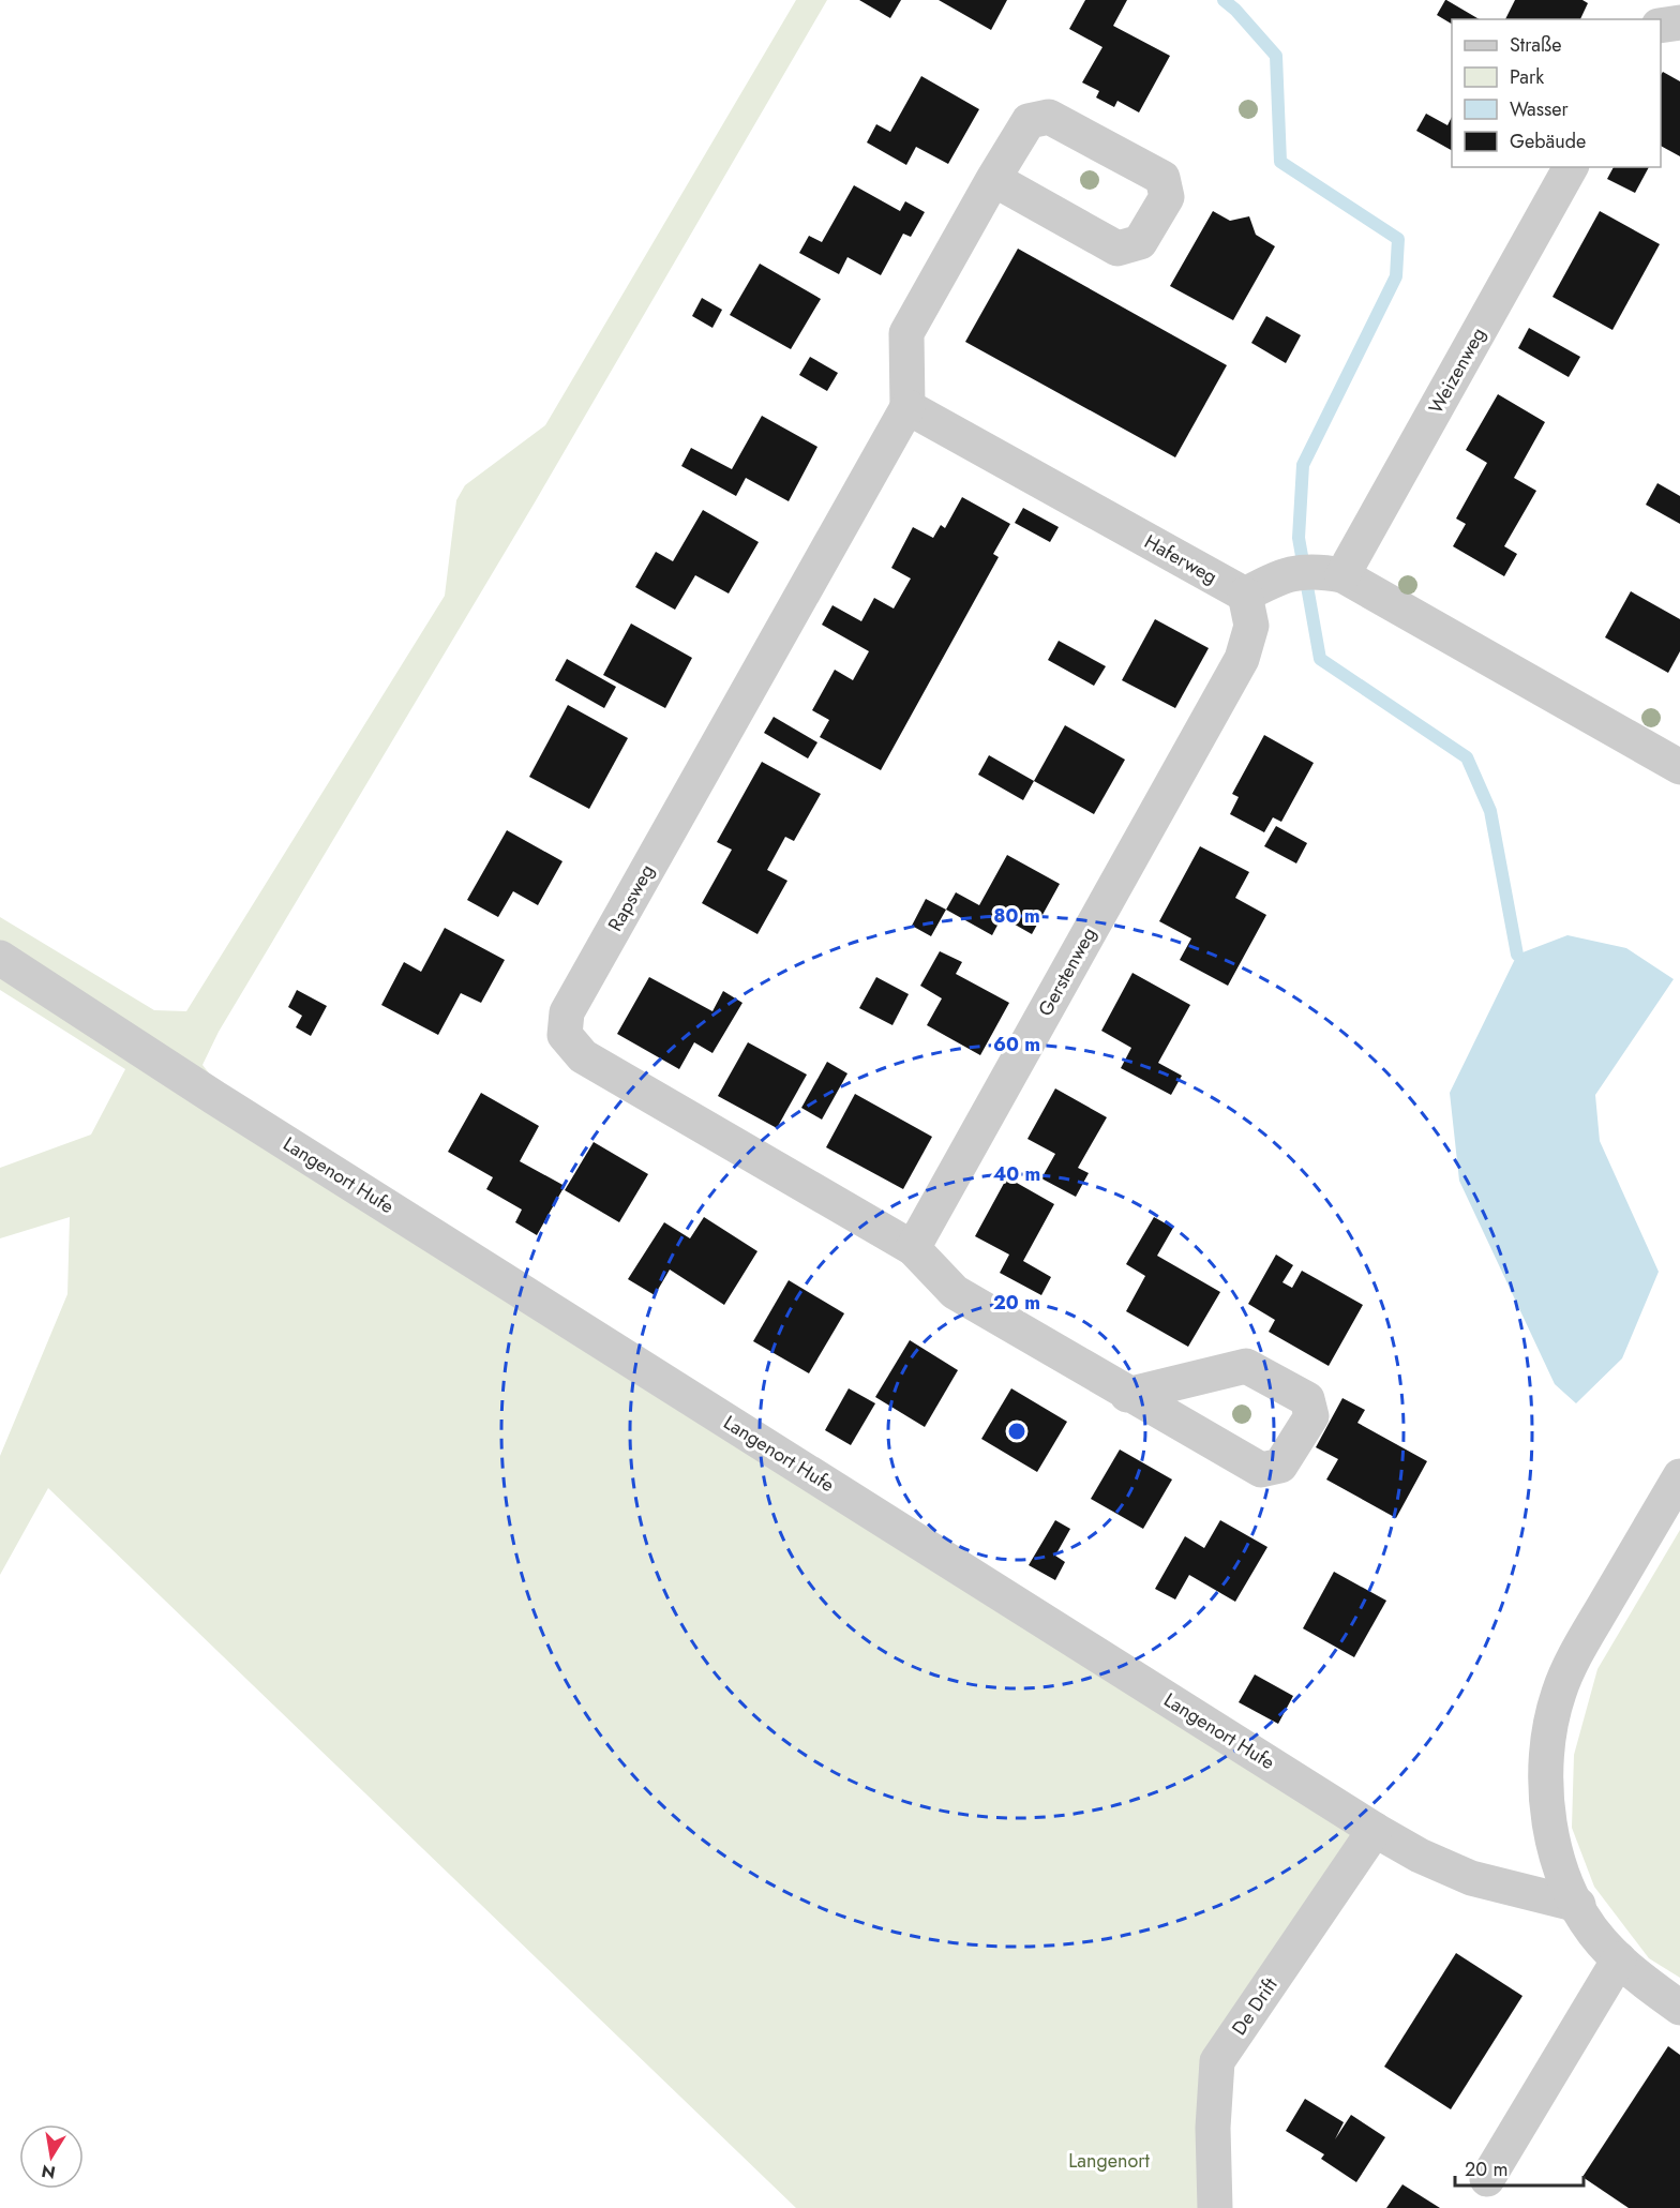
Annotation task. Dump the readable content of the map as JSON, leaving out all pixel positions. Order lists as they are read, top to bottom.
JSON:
{
  "streets": {
    "street": [
      "Weizenweg",
      "Haferweg",
      "Rapsweg",
      "Gerstenweg",
      "Langenort Hufe",
      "De Drift"
    ]
  },
  "crossings": [
    ["Haferweg", "Rapsweg"],
    ["Haferweg", "Gerstenweg"],
    ["Rapsweg", "Gerstenweg"],
    ["Langenort Hufe", "De Drift"]
  ],
  "parks": ["Langenort"],
  "legend": [
    "Straße",
    "Park",
    "Wasser",
    "Gebäude"
  ],
  "scale_bar": "20 m",
  "north": "bottom",
  "rings": [
    "80 m",
    "60 m",
    "40 m",
    "20 m"
  ]
}
